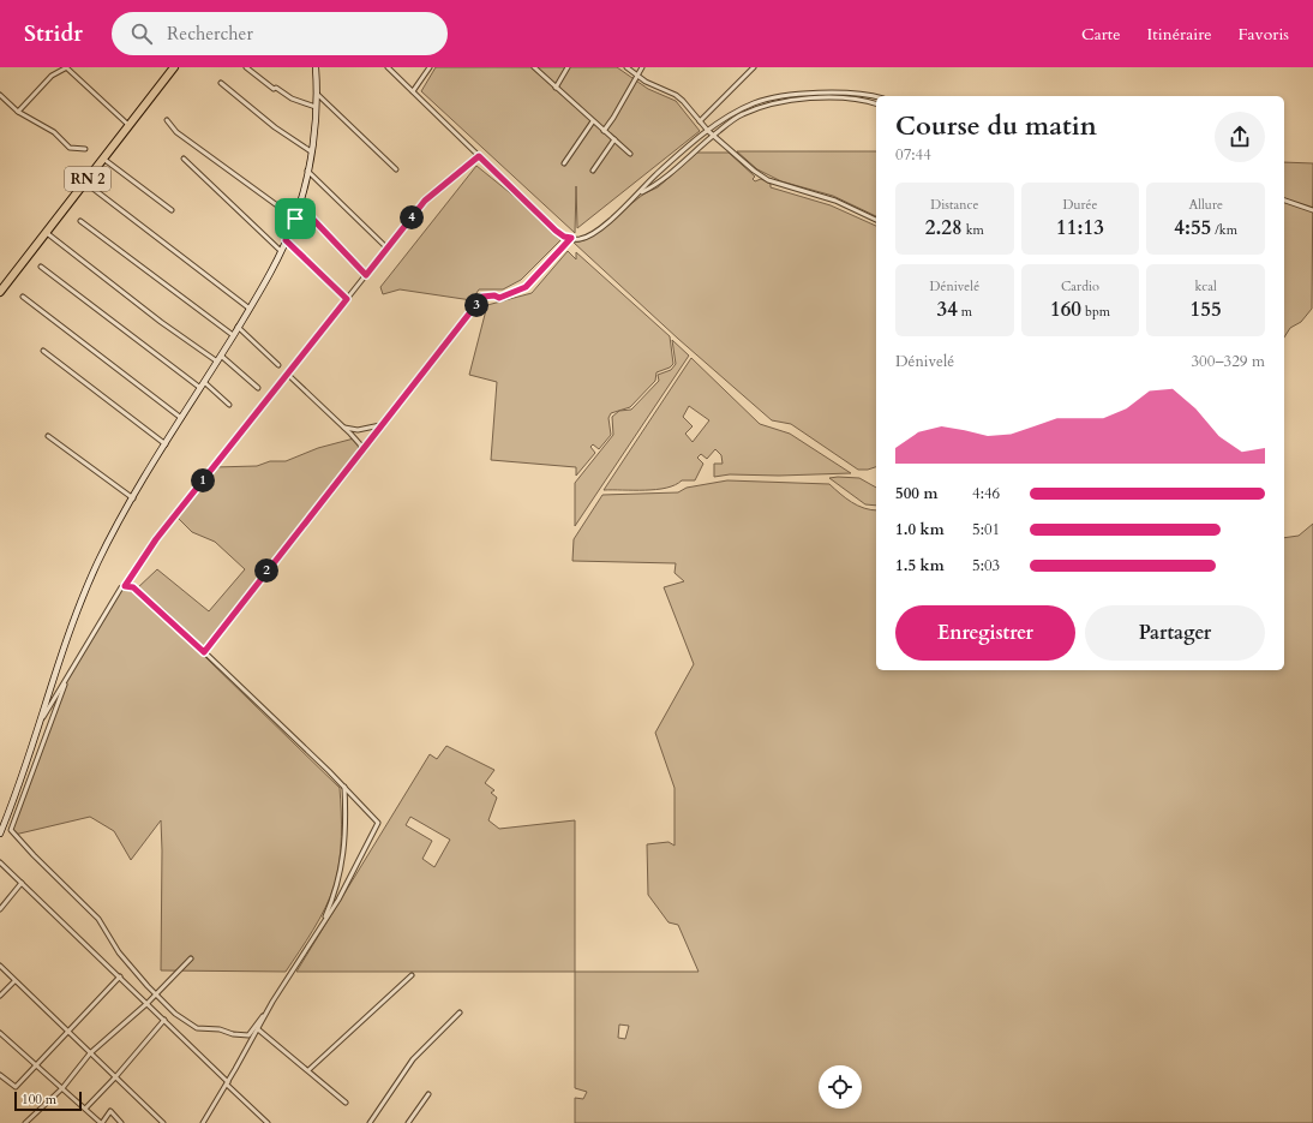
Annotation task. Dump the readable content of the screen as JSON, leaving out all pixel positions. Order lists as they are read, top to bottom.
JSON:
{
  "streets": {
    "highway": ["RN 2"]
  },
  "scale_bar": "100 m",
  "page": {
    "header": "Stridr",
    "search": "Rechercher",
    "nav": ["Carte", "Itinéraire", "Favoris"],
    "heading": ["Course du matin", "07:44"],
    "stats": [
      ["Distance", "2.28 km"],
      ["Durée", "11:13"],
      ["Allure", "4:55 /km"],
      ["Dénivelé", "34 m"],
      ["Cardio", "160 bpm"],
      ["kcal", "155"]
    ],
    "pins": [
      "4",
      "3",
      "1",
      "2"
    ],
    "chart": ["Dénivelé", "300–329 m"],
    "list": [
      {
        "name": "500 m",
        "note": "4:46"
      },
      {
        "name": "1.0 km",
        "note": "5:01"
      },
      {
        "name": "1.5 km",
        "note": "5:03"
      }
    ],
    "buttons": ["Enregistrer", "Partager"],
    "scale": "100 m"
  }
}
